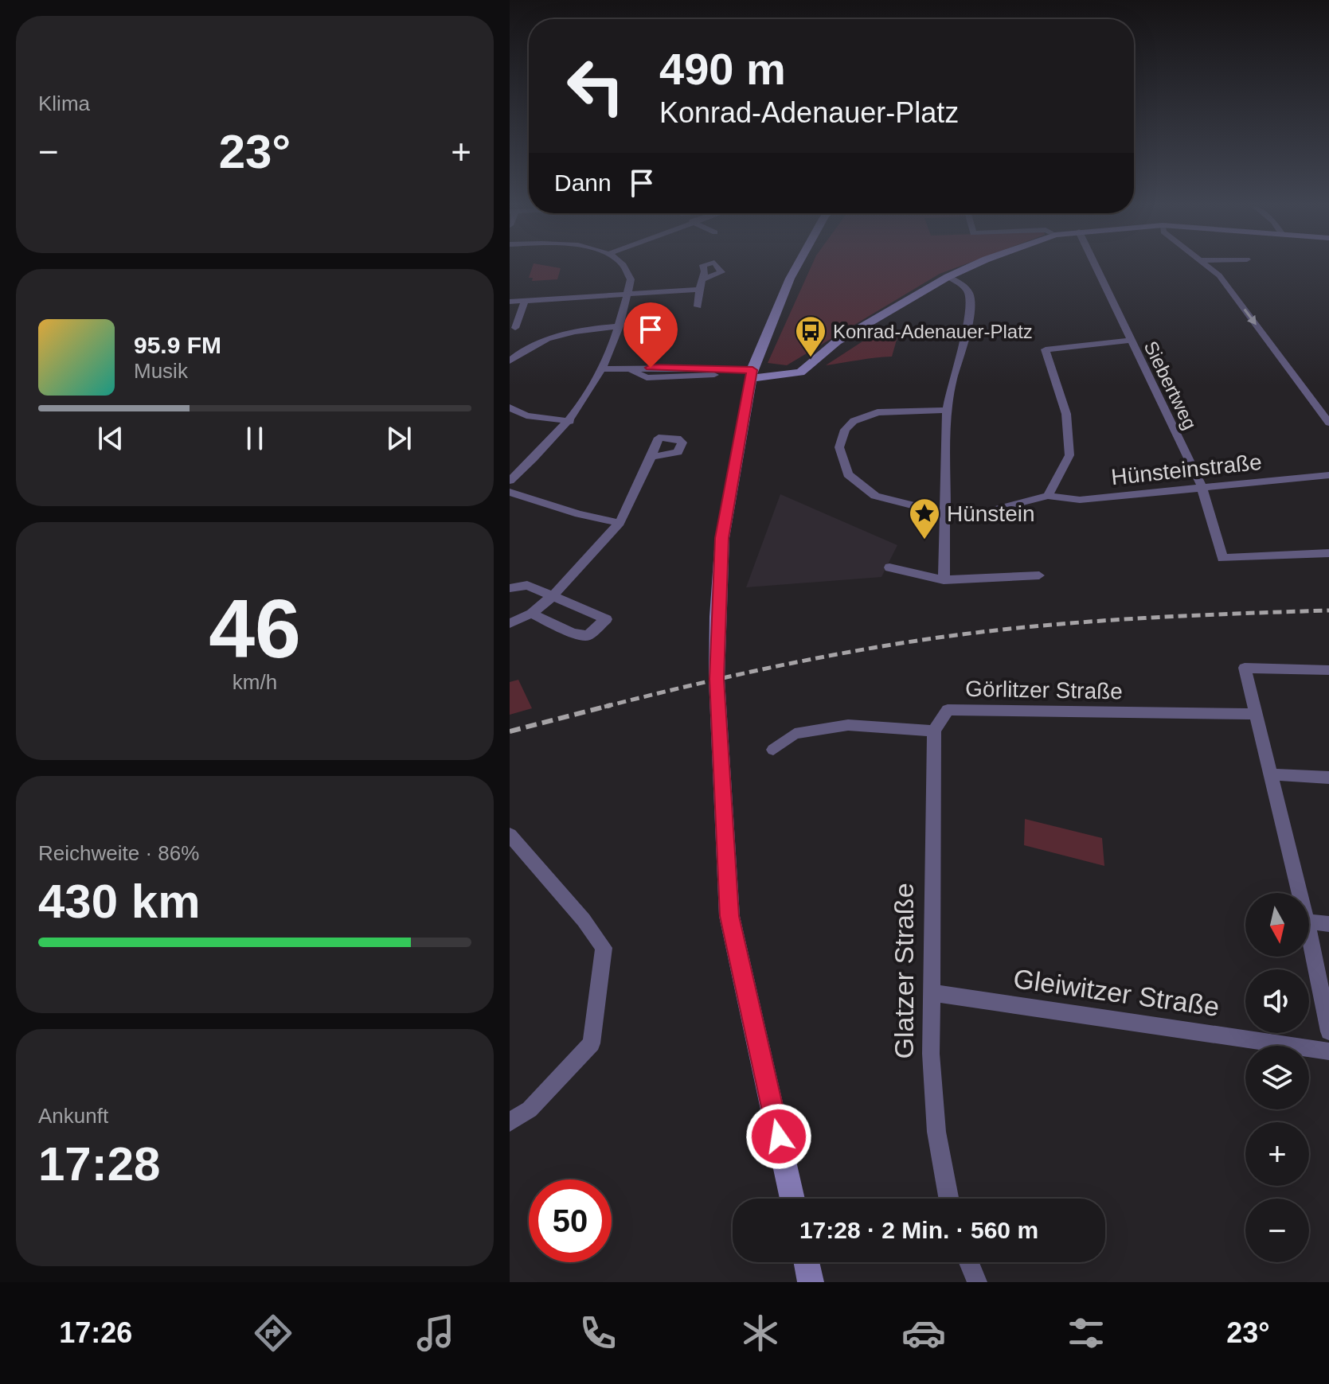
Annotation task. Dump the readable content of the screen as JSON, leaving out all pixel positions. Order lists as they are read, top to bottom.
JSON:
{
  "streets": {
    "street": [
      "Siebertweg",
      "Hünsteinstraße",
      "Görlitzer Straße",
      "Glatzer Straße",
      "Gleiwitzer Straße"
    ]
  },
  "crossings": [
    ["Siebertweg", "Hünsteinstraße"],
    ["Görlitzer Straße", "Glatzer Straße"],
    ["Glatzer Straße", "Gleiwitzer Straße"]
  ],
  "places": {
    "bus stop": ["Konrad-Adenauer-Platz"],
    "place": ["Hünstein"]
  },
  "north": "bottom",
  "page": {
    "tile": [
      "Klima",
      ["46", "km/h"],
      ["Reichweite · 86%", "430 km"],
      ["Ankunft", "17:28"]
    ],
    "turn": ["490 m", "Konrad-Adenauer-Platz"],
    "heat": ["−", "23°", "+"],
    "then": "Dann",
    "song": ["95.9 FM", "Musik"],
    "map_buttons": ["+", "−"],
    "limit": "50",
    "trip": "17:28 · 2 Min. · 560 m",
    "tabs": ["17:26", "23°"]
  }
}
